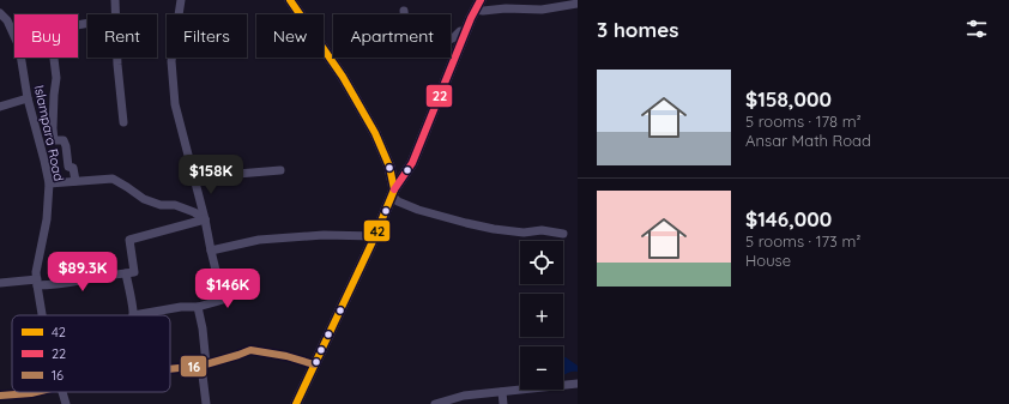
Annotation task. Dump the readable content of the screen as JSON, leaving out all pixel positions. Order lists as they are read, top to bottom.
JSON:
{
  "streets": {
    "street": ["Islampara Road"]
  },
  "lines": ["transit line 42", "transit line 22", "transit line 16"],
  "legend": ["42", "22", "16"],
  "page": {
    "heading": "3 homes",
    "chip": [
      "Buy",
      "Rent",
      "Filters",
      "New",
      "Apartment"
    ],
    "list": [
      {
        "name": "$158,000",
        "note": "5 rooms · 178 m² · Ansar Math Road"
      },
      {
        "name": "$146,000",
        "note": "5 rooms · 173 m² · House"
      }
    ],
    "price": ["$158K", "$89.3K", "$146K"],
    "map_buttons": ["+", "−"]
  }
}
